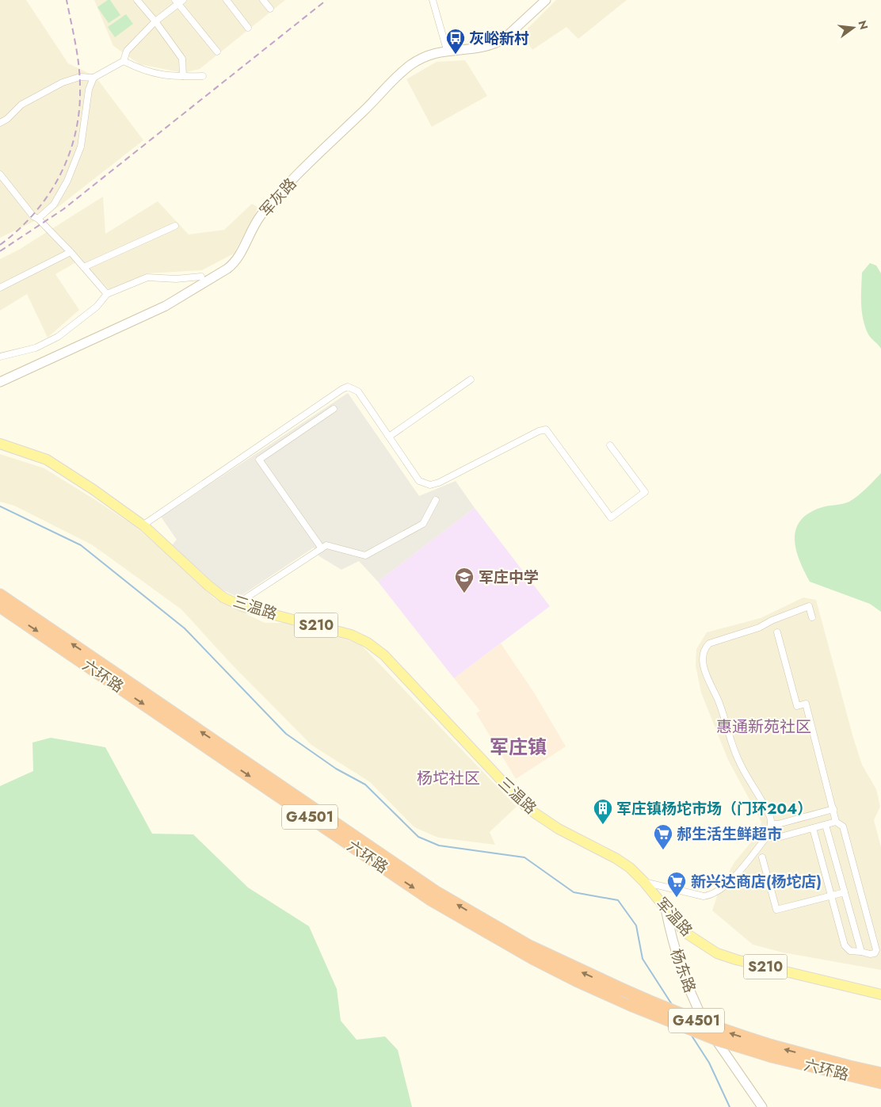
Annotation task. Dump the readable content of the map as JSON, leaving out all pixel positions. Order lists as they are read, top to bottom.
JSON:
{
  "streets": {
    "highway": ["六环路", "G4501"],
    "main road": ["三温路", "S210", "军温路"],
    "street": ["军灰路", "杨东路"]
  },
  "crossings": [
    ["三温路", "军温路"],
    ["军温路", "杨东路"]
  ],
  "districts": ["惠通新苑社区", "军庄镇", "杨坨社区"],
  "places": {
    "bus stop": ["灰峪新村"],
    "school or university": ["军庄中学"],
    "building": ["军庄镇杨坨市场（门环204）"],
    "supermarket": ["郝生活生鲜超市", "新兴达商店(杨坨店)"]
  },
  "north": "right"
}
